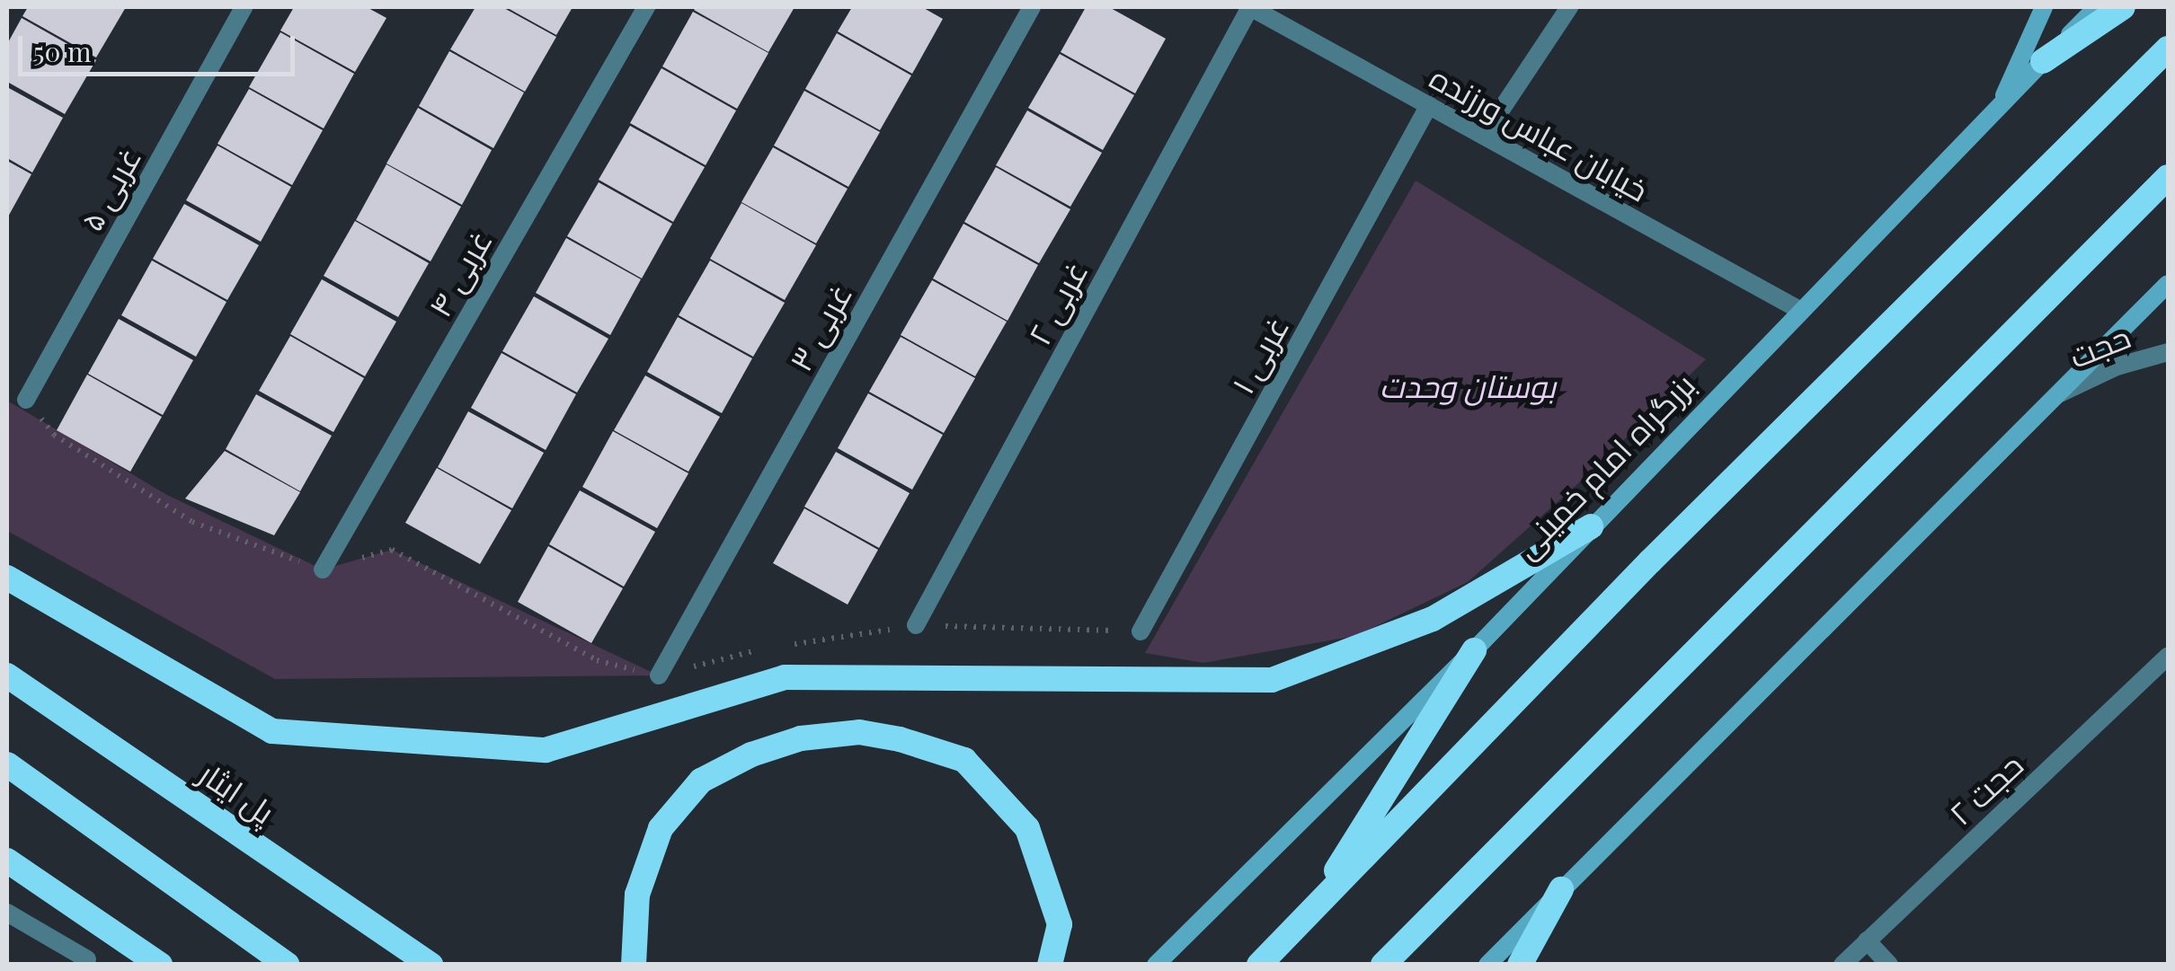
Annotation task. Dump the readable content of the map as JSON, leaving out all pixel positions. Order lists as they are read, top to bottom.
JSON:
{
  "streets": {
    "highway": ["پل ایثار"],
    "main road": ["بزرگراه امام خمینی"],
    "street": [
      "خیابان عباس ورزنده",
      "غربی ۵",
      "غربی ۴",
      "غربی ۲",
      "غربی ۳",
      "حجت",
      "غربی ۱",
      "حجت ۲"
    ]
  },
  "crossings": [
    ["خیابان عباس ورزنده", "غربی ۲"],
    ["خیابان عباس ورزنده", "غربی ۱"],
    ["خیابان عباس ورزنده", "بزرگراه امام خمینی"]
  ],
  "parks": ["بوستان وحدت"],
  "scale_bar": "50 m"
}
